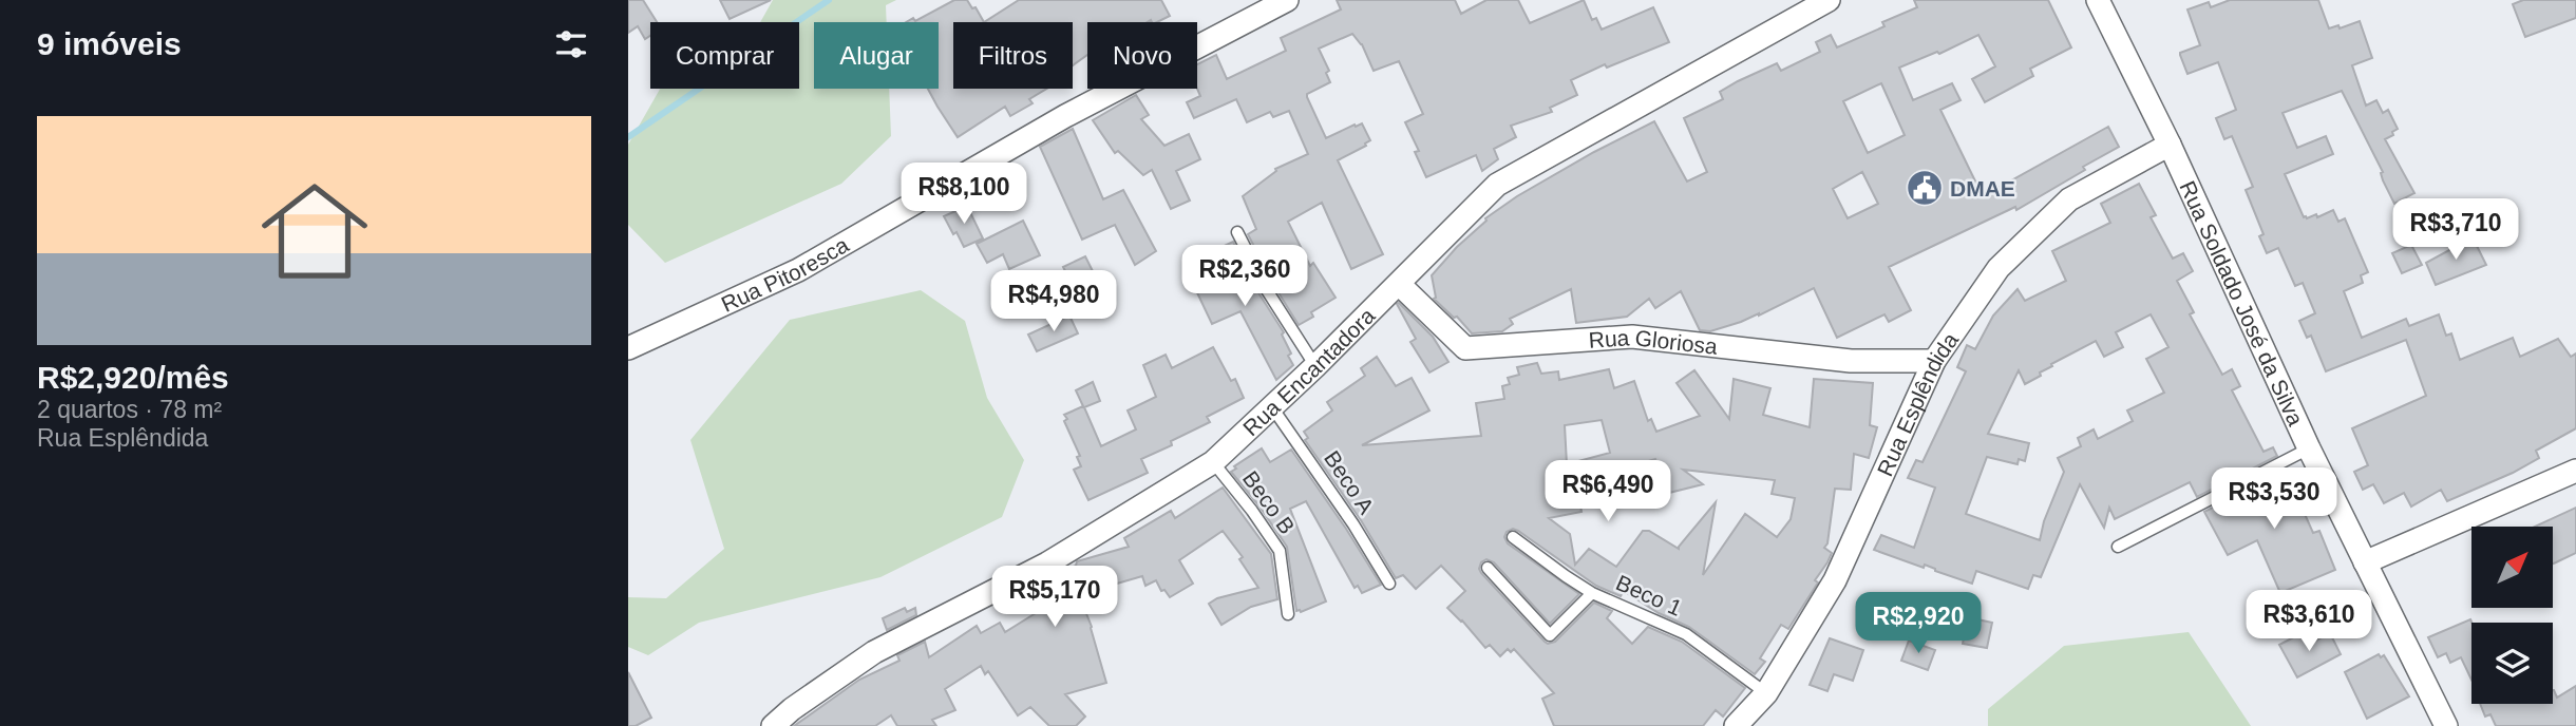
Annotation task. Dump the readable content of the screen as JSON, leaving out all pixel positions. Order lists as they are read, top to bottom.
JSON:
{
  "streets": {
    "street": [
      "Rua Pitoresca",
      "Rua Soldado José da Silva",
      "Rua Gloriosa",
      "Rua Encantadora",
      "Rua Esplêndida"
    ],
    "lane": ["Beco A", "Beco B", "Beco 1"]
  },
  "crossings": [
    ["Rua Soldado José da Silva", "Rua Esplêndida"],
    ["Rua Gloriosa", "Rua Encantadora"],
    ["Rua Gloriosa", "Rua Esplêndida"],
    ["Rua Encantadora", "Beco A"],
    ["Rua Encantadora", "Beco B"],
    ["Rua Esplêndida", "Beco 1"]
  ],
  "places": {
    "public building": ["DMAE"]
  },
  "north": "top right",
  "page": {
    "heading": "9 imóveis",
    "chip": [
      "Comprar",
      "Alugar",
      "Filtros",
      "Novo"
    ],
    "list": [
      {
        "name": "R$2,920/mês",
        "note": "2 quartos · 78 m² · Rua Esplêndida"
      }
    ],
    "price": [
      "R$8,100",
      "R$3,710",
      "R$2,360",
      "R$4,980",
      "R$6,490",
      "R$3,530",
      "R$5,170",
      "R$3,610",
      "R$2,920"
    ]
  }
}
